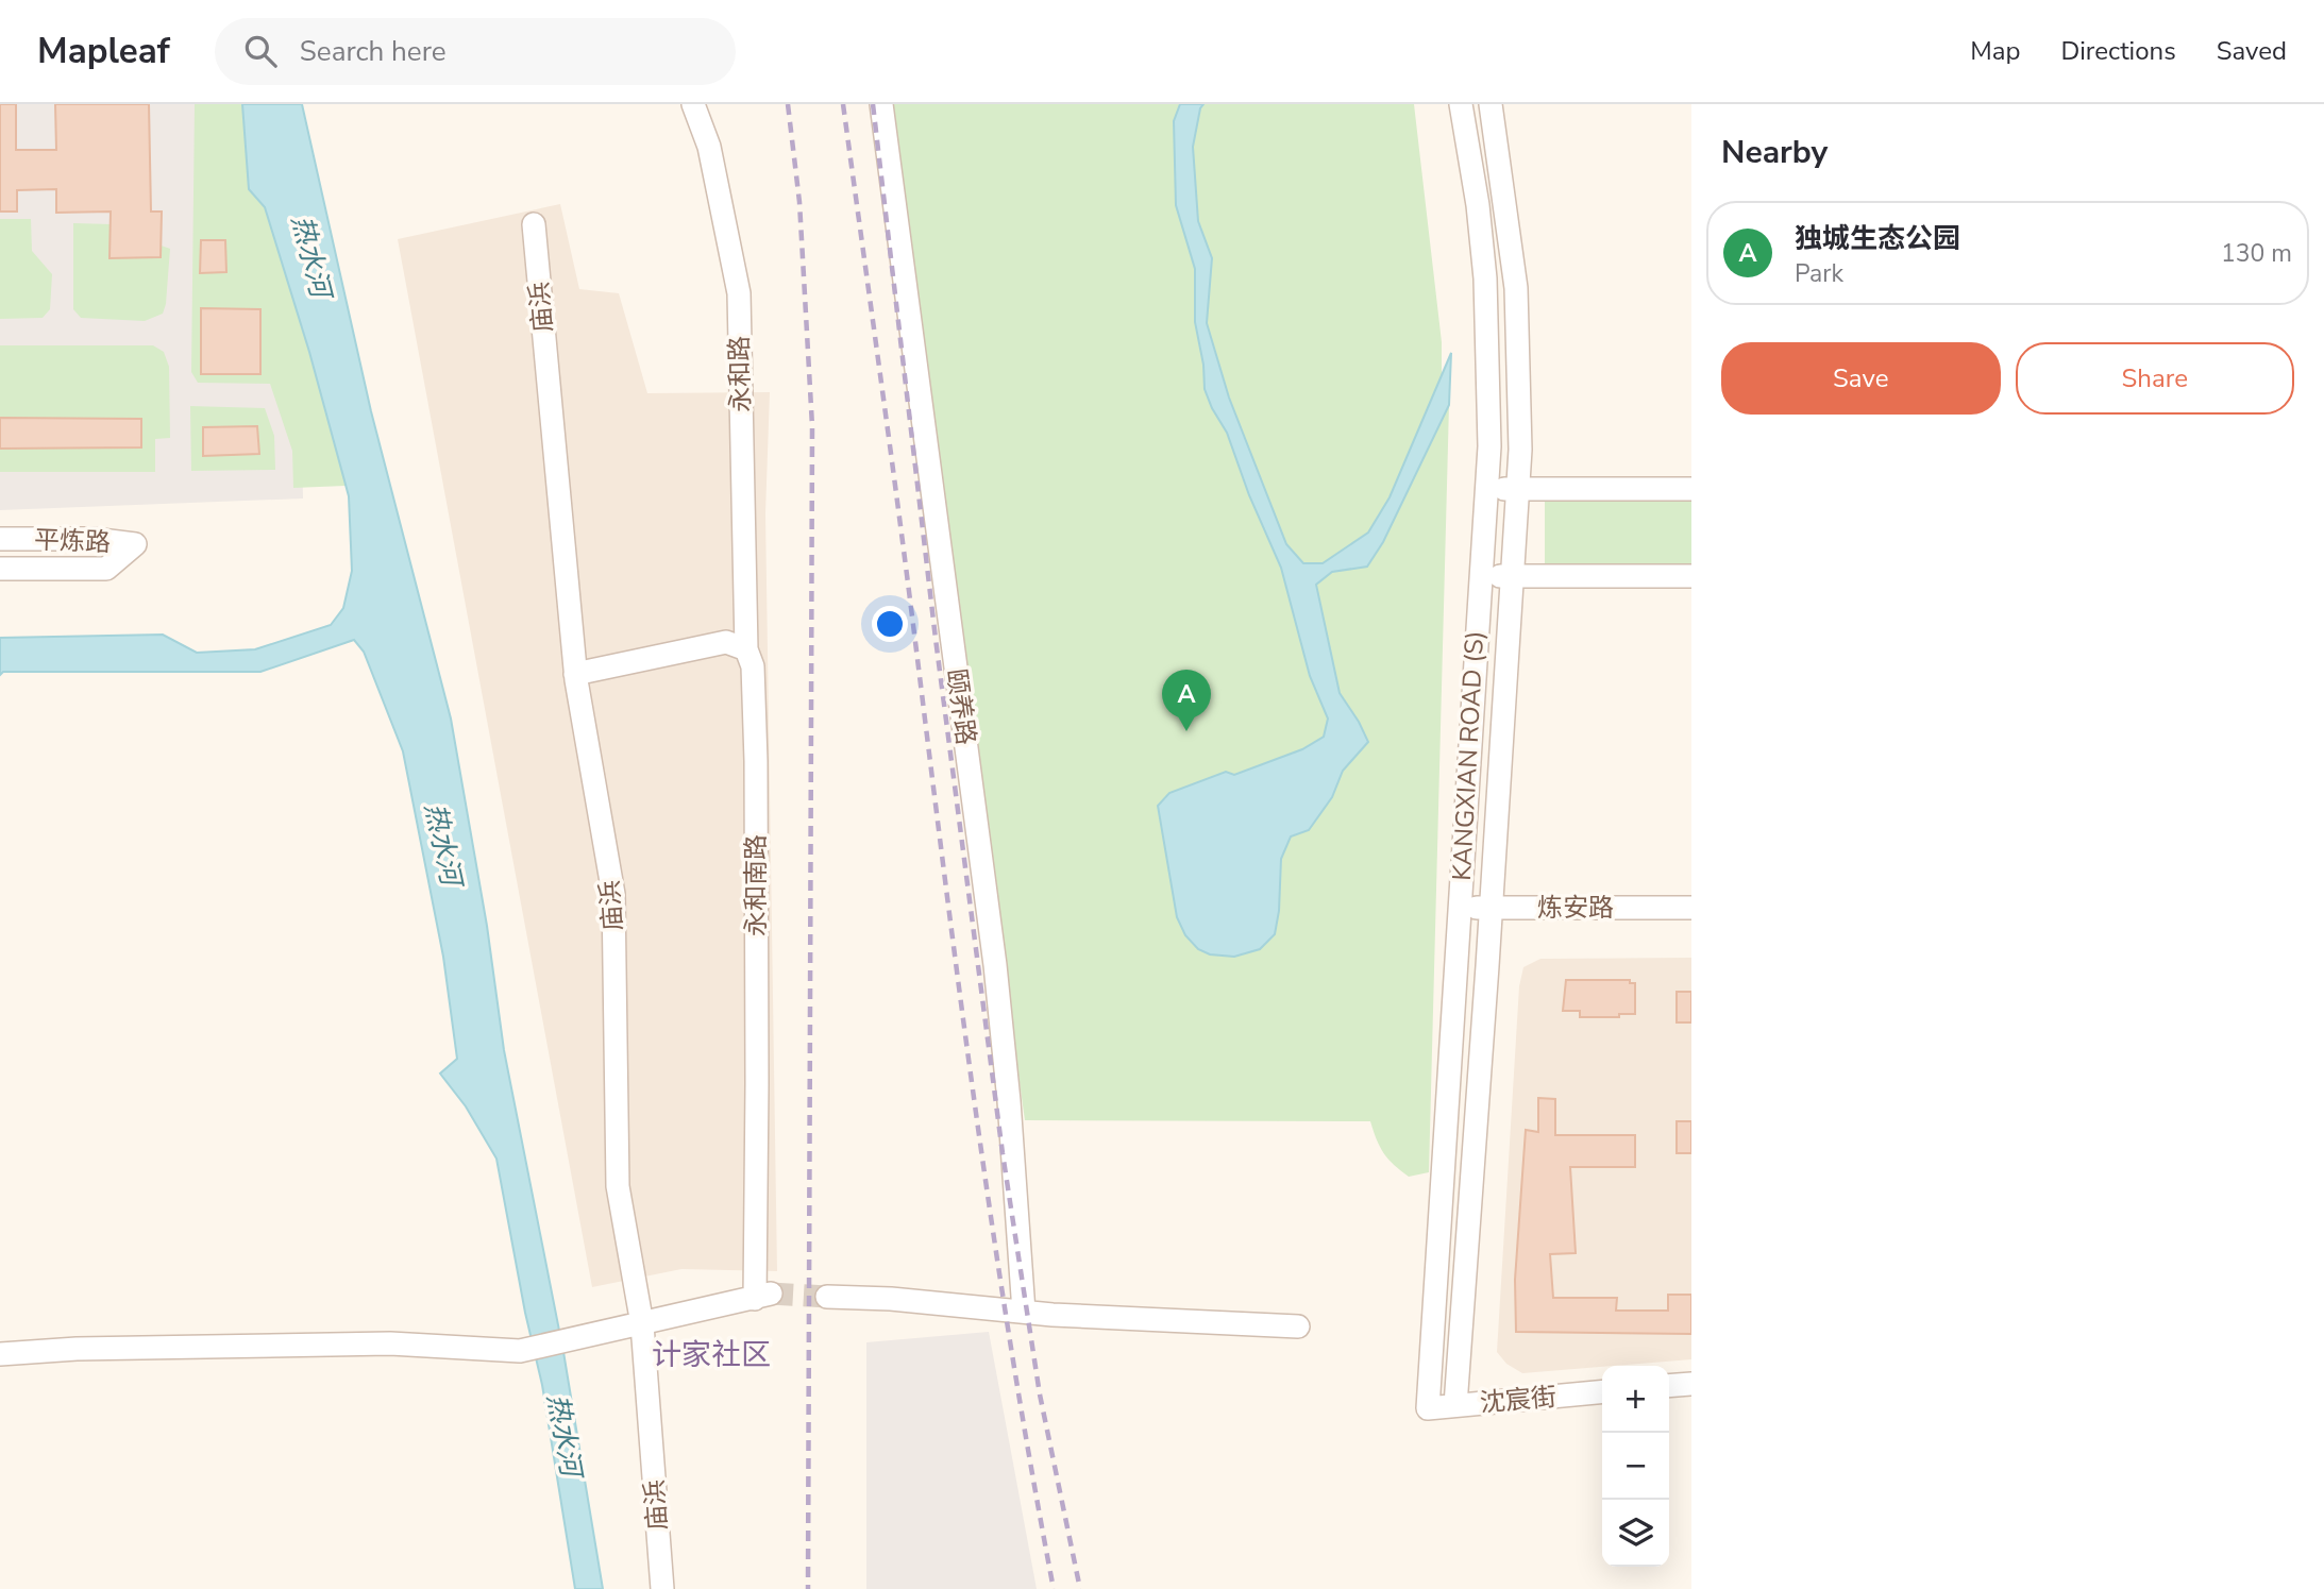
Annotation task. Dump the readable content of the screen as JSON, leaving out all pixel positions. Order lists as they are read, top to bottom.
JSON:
{
  "streets": {
    "street": [
      "庙浜",
      "永和路",
      "平炼路",
      "颐养路",
      "KANGXIAN ROAD (S)",
      "永和南路",
      "炼安路",
      "沈宸街"
    ]
  },
  "crossings": [
    ["庙浜", "永和南路"],
    ["永和路", "永和南路"],
    ["KANGXIAN ROAD (S)", "炼安路"],
    ["KANGXIAN ROAD (S)", "沈宸街"]
  ],
  "districts": ["计家社区"],
  "water": ["热水河"],
  "page": {
    "header": "Mapleaf",
    "search": "Search here",
    "nav": ["Map", "Directions", "Saved"],
    "heading": "Nearby",
    "list": [
      {
        "mark": "A",
        "name": "独城生态公园",
        "note": "Park",
        "value": "130 m"
      }
    ],
    "buttons": ["Save", "Share"],
    "pins": "A",
    "map_buttons": ["+", "−"]
  }
}
